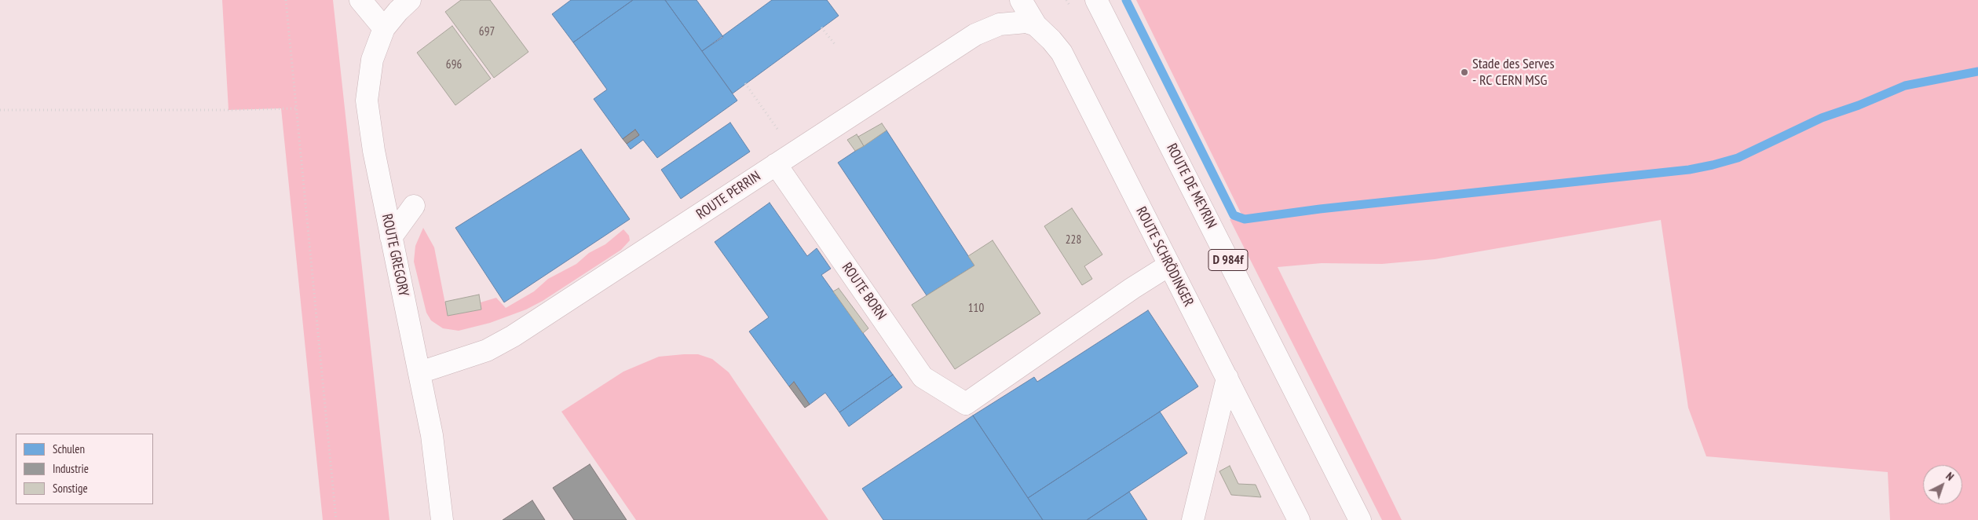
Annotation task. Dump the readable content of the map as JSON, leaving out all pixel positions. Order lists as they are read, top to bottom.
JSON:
{
  "streets": {
    "street": [
      "ROUTE DE MEYRIN",
      "ROUTE PERRIN",
      "ROUTE GREGORY",
      "ROUTE SCHRÖDINGER",
      "D 984f",
      "ROUTE BORN"
    ]
  },
  "crossings": [
    ["ROUTE PERRIN", "ROUTE GREGORY"],
    ["ROUTE PERRIN", "ROUTE SCHRÖDINGER"],
    ["ROUTE PERRIN", "ROUTE BORN"],
    ["ROUTE SCHRÖDINGER", "ROUTE BORN"]
  ],
  "places": ["Stade des Serves - RC CERN MSG"],
  "house_numbers": [
    "697",
    "696",
    "228",
    "110"
  ],
  "legend": ["Schulen", "Industrie", "Sonstige"],
  "north": "top right"
}
